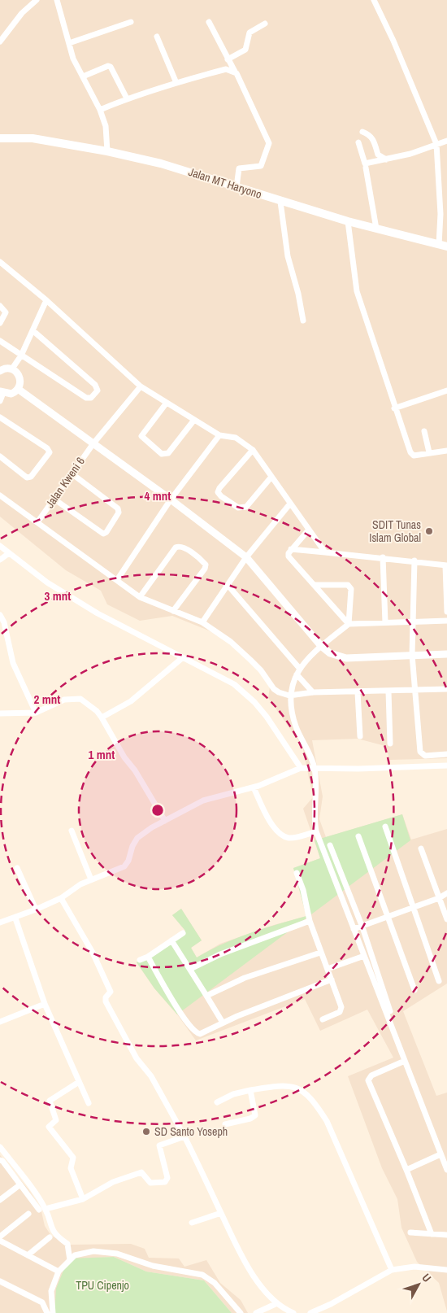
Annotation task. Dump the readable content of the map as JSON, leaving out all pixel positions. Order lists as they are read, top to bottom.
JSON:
{
  "streets": {
    "main road": ["Jalan MT Haryono"],
    "street": ["Jalan Kweni 6"]
  },
  "parks": ["TPU Cipenjo"],
  "places": ["SDIT Tunas Islam Global", "SD Santo Yoseph"],
  "north": "top right",
  "rings": [
    "4 mnt",
    "3 mnt",
    "2 mnt",
    "1 mnt"
  ]
}
